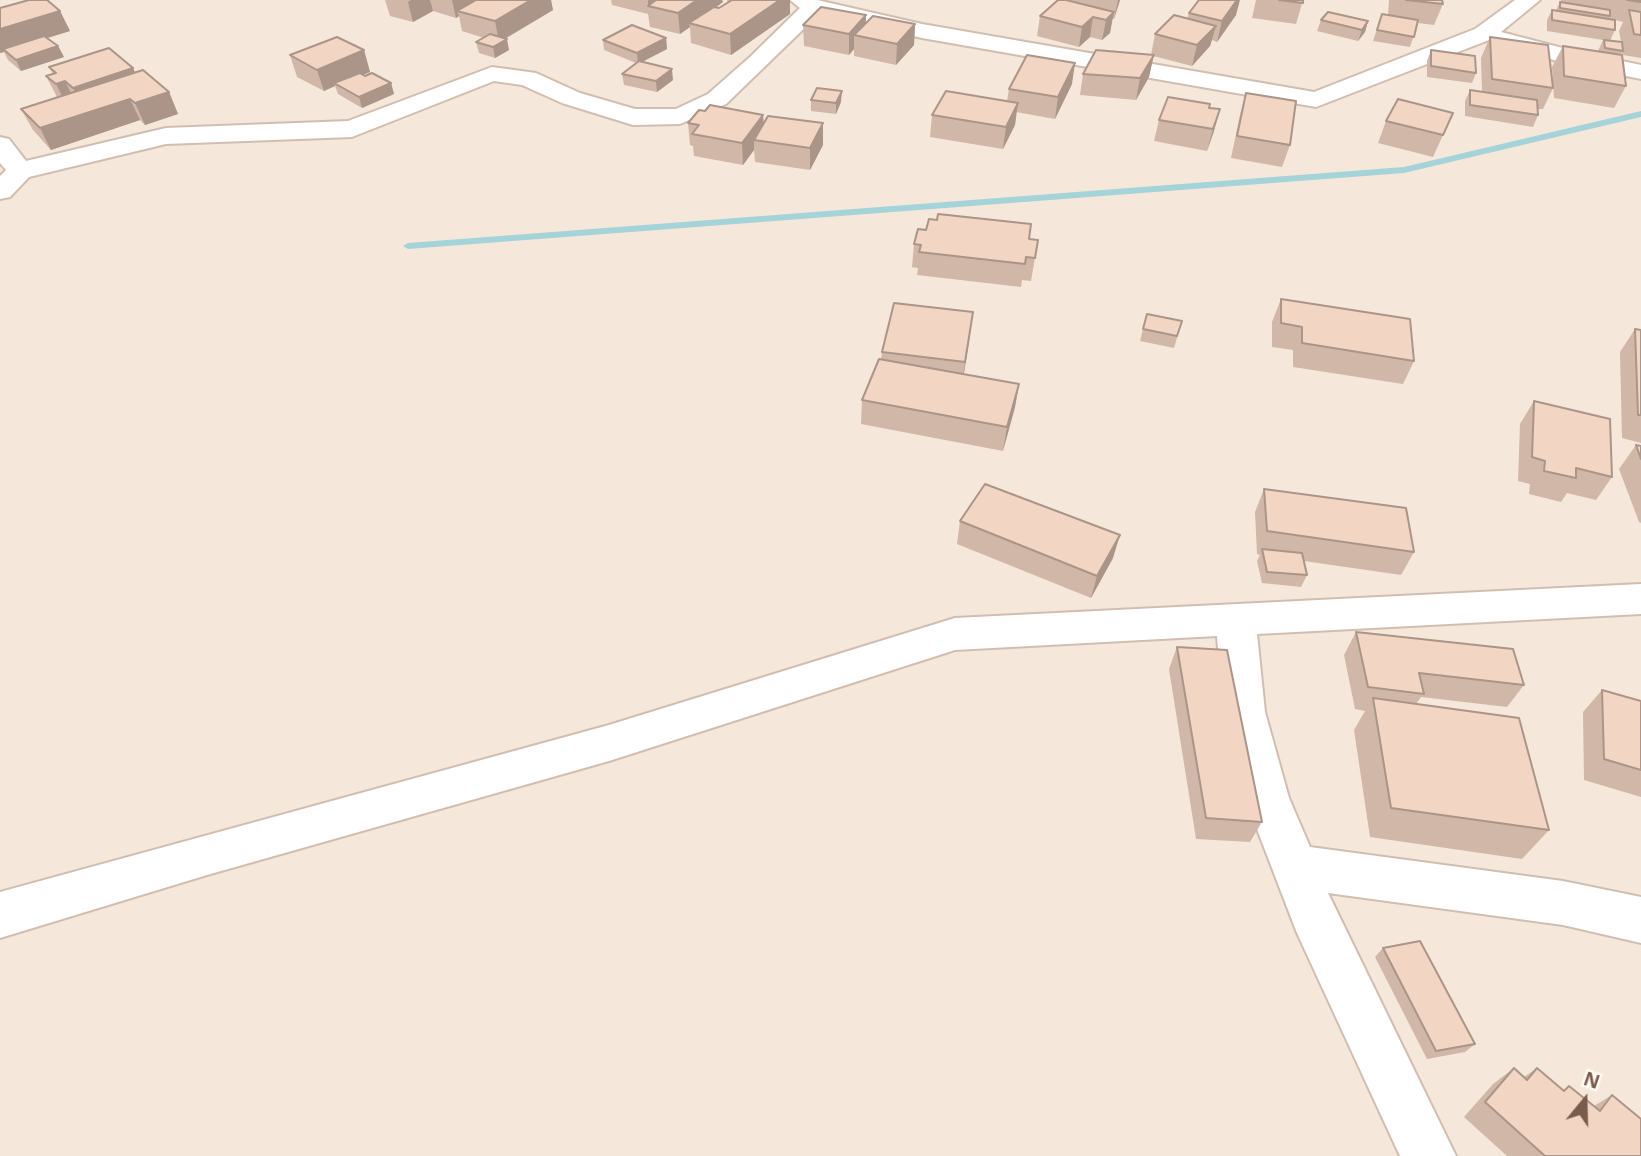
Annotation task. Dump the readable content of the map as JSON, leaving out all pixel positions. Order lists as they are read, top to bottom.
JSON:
{
  "north": "top"
}
